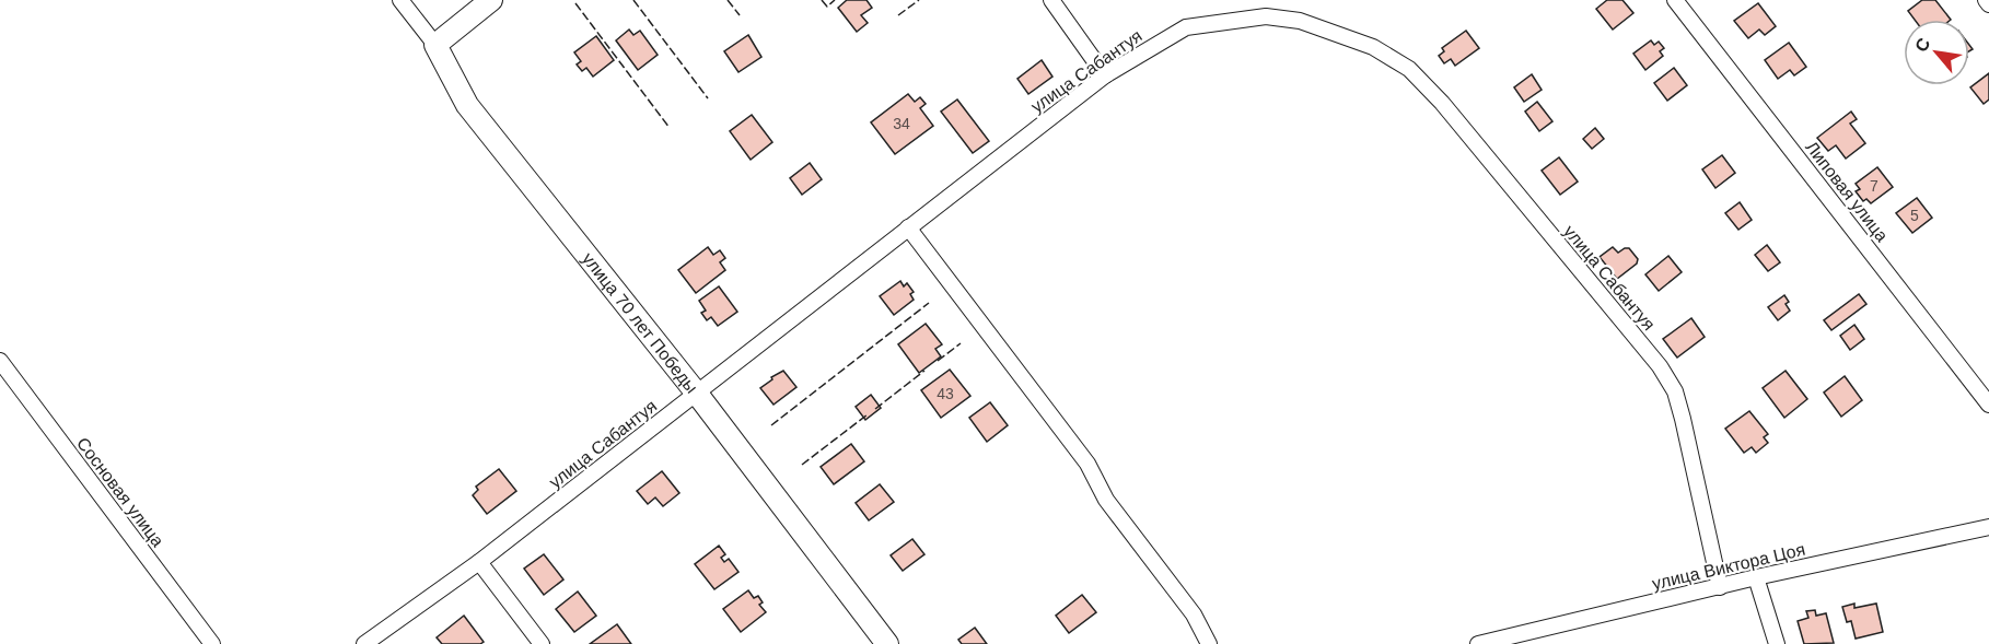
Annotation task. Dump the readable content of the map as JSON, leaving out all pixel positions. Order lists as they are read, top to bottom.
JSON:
{
  "streets": {
    "street": [
      "улица Сабантуя",
      "Липовая улица",
      "улица 70 лет Победы",
      "Сосновая улица",
      "улица Виктора Цоя"
    ]
  },
  "crossings": [
    ["улица Сабантуя", "улица 70 лет Победы"],
    ["улица Сабантуя", "улица Виктора Цоя"]
  ],
  "house_numbers": [
    "34",
    "7",
    "5",
    "43"
  ],
  "north": "top left"
}
